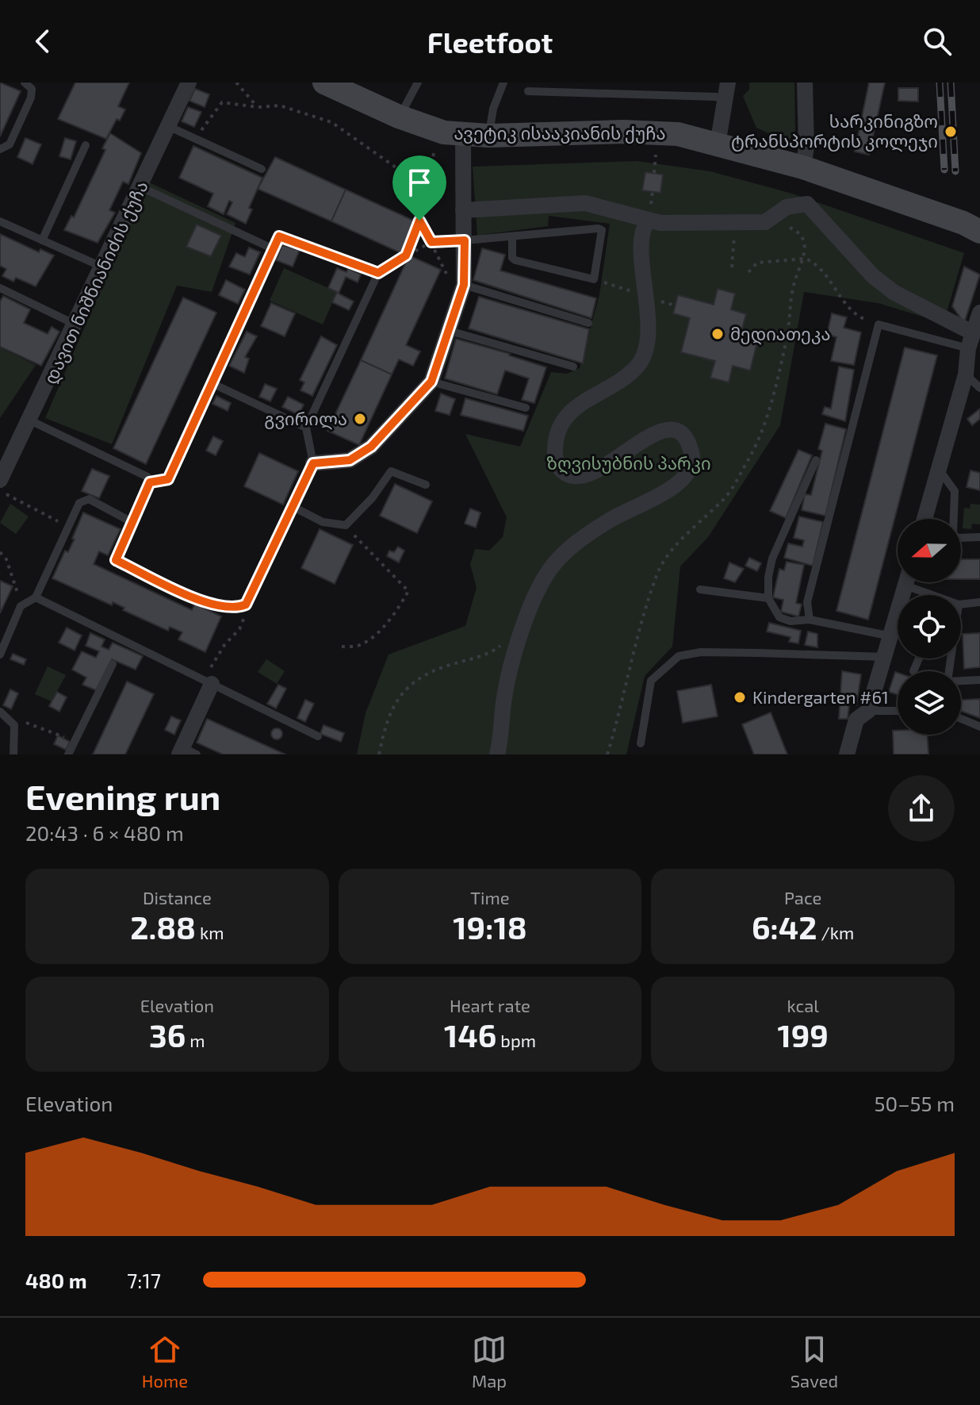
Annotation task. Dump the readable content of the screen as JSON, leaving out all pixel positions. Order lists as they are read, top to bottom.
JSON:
{
  "streets": {
    "main road": ["ავეტიკ ისააკიანის ქუჩა"],
    "street": ["დავით ნიშნიანიძის ქუჩა"]
  },
  "parks": ["ზღვისუბნის პარკი"],
  "places": [
    "სარკინიგზო ტრანსპორტის კოლეჯი",
    "მედიათეკა",
    "გვირილა",
    "Kindergarten #61"
  ],
  "north": "left",
  "page": {
    "header": "Fleetfoot",
    "heading": ["Evening run", "20:43 · 6 × 480 m"],
    "stats": [
      ["Distance", "2.88 km"],
      ["Time", "19:18"],
      ["Pace", "6:42 /km"],
      ["Elevation", "36 m"],
      ["Heart rate", "146 bpm"],
      ["kcal", "199"]
    ],
    "chart": ["Elevation", "50–55 m"],
    "list": [
      {
        "name": "480 m",
        "note": "7:17"
      }
    ],
    "tabs": ["Home", "Map", "Saved"]
  }
}
